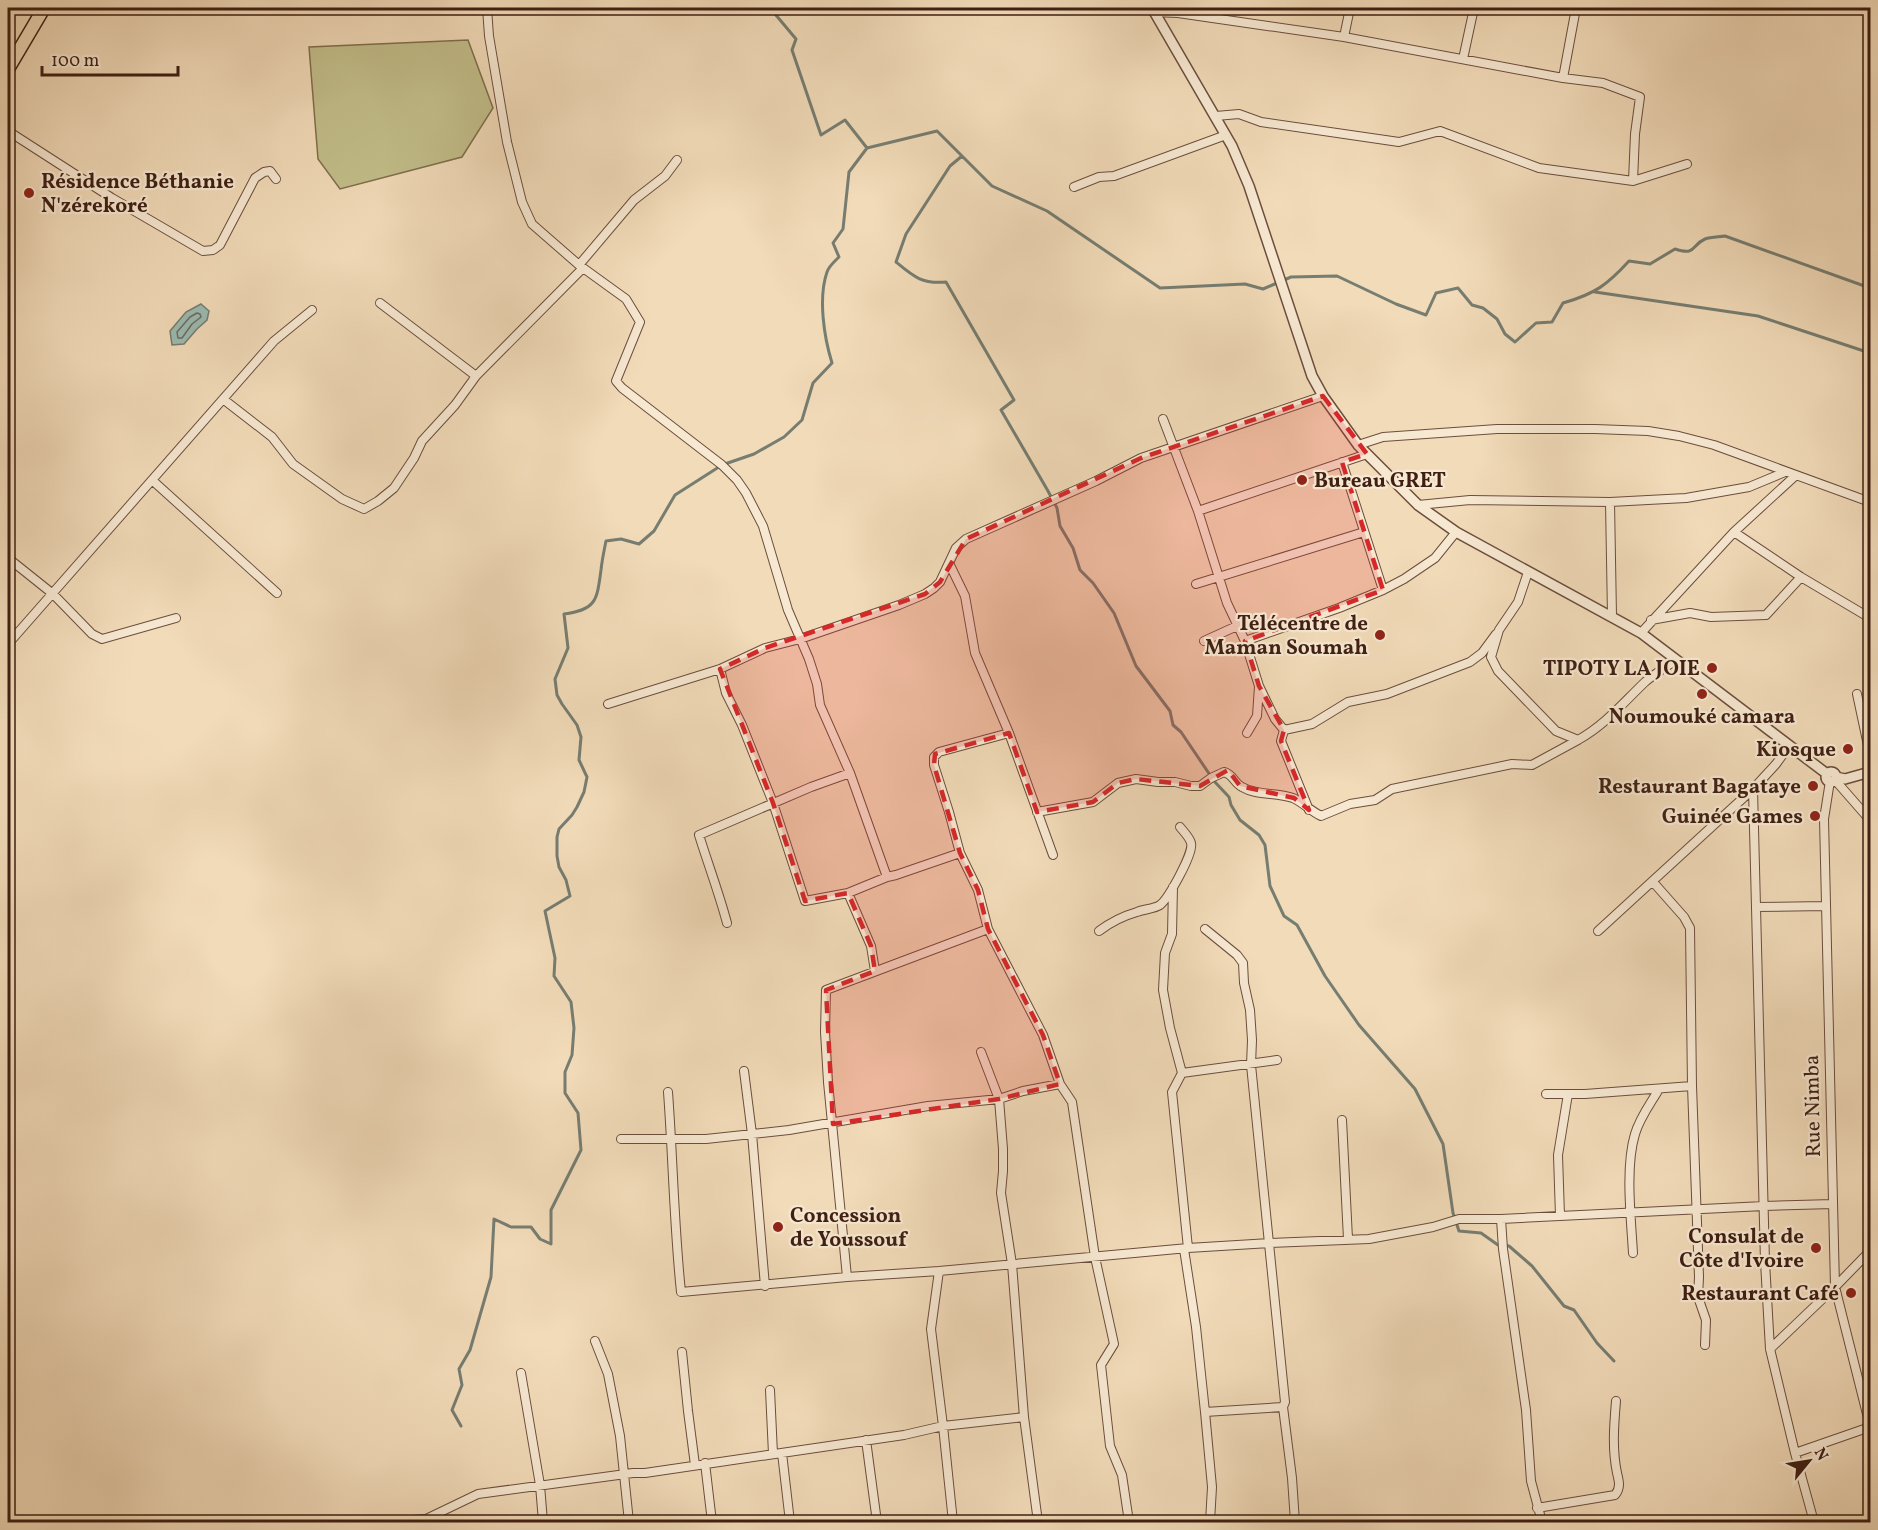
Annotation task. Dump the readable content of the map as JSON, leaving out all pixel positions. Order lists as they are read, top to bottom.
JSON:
{
  "streets": {
    "street": ["Rue Nimba"]
  },
  "places": [
    "Résidence Béthanie N'zérekoré",
    "Bureau GRET",
    "Télécentre de Maman Soumah",
    "TIPOTY LA JOIE",
    "Noumouké camara",
    "Kiosque",
    "Restaurant Bagataye",
    "Guinée Games",
    "Concession de Youssouf",
    "Consulat de Côte d'Ivoire",
    "Restaurant Café"
  ],
  "scale_bar": "100 m",
  "north": "top right"
}
